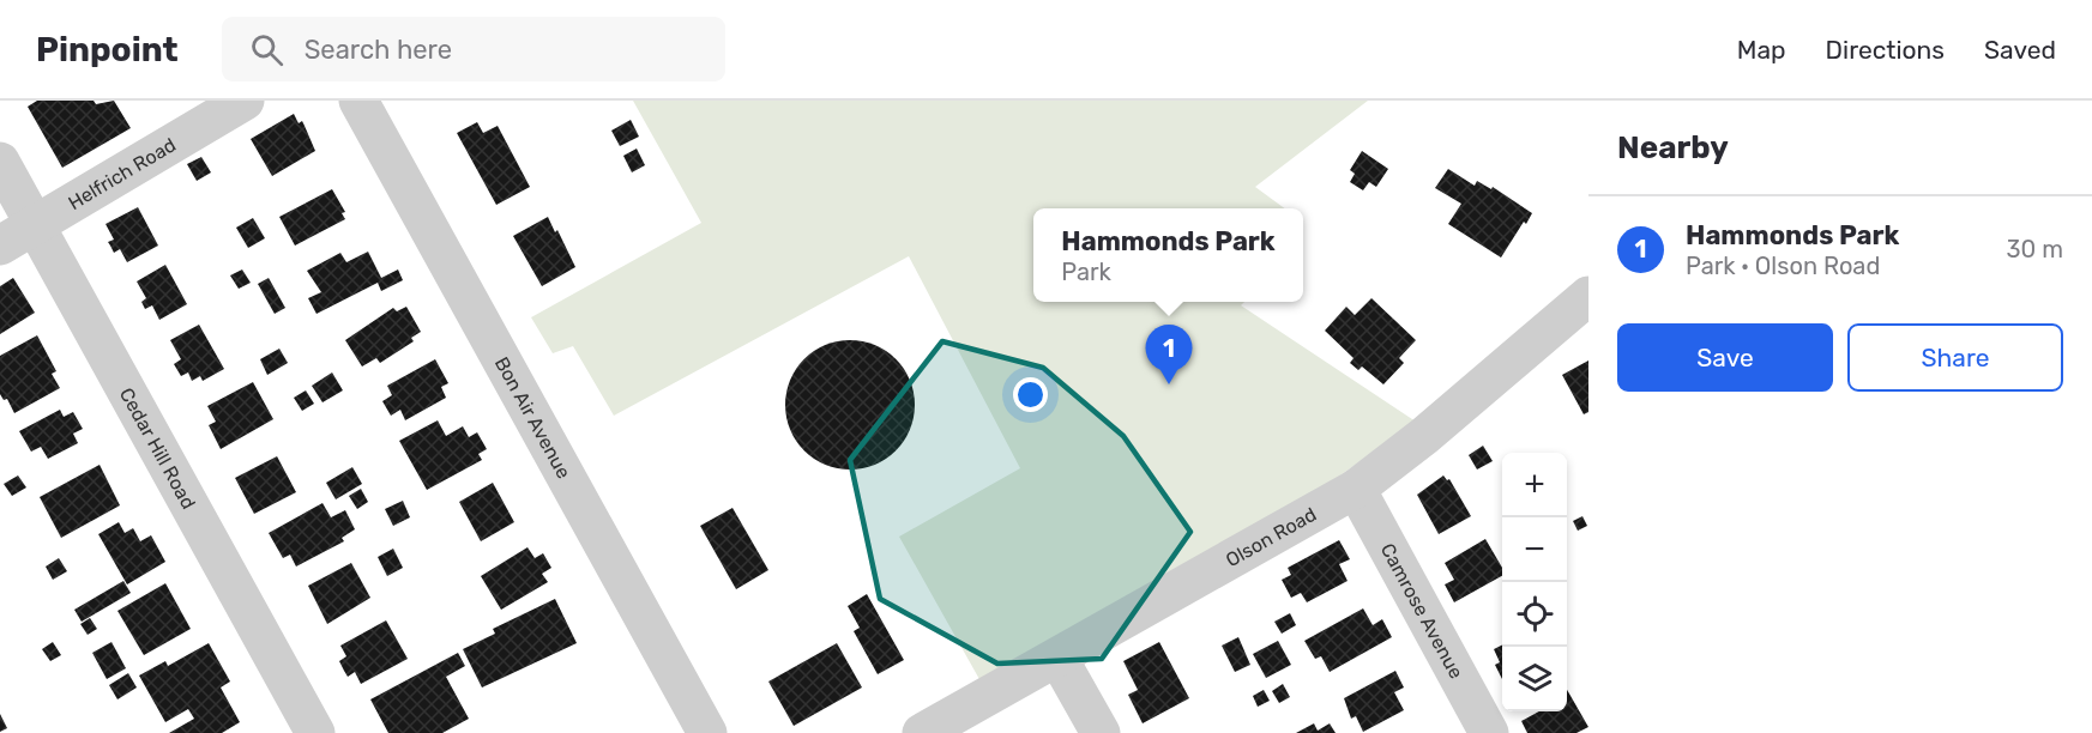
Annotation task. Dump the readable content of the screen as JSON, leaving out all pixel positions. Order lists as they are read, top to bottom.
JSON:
{
  "streets": {
    "street": [
      "Helfrich Road",
      "Bon Air Avenue",
      "Cedar Hill Road",
      "Olson Road",
      "Camrose Avenue"
    ]
  },
  "crossings": [
    ["Helfrich Road", "Cedar Hill Road"],
    ["Olson Road", "Camrose Avenue"]
  ],
  "page": {
    "header": "Pinpoint",
    "search": "Search here",
    "nav": ["Map", "Directions", "Saved"],
    "heading": "Nearby",
    "list": [
      {
        "mark": "1",
        "name": "Hammonds Park",
        "note": "Park · Olson Road",
        "value": "30 m"
      }
    ],
    "popup": ["Hammonds Park", "Park"],
    "buttons": ["Save", "Share"],
    "pins": "1",
    "map_buttons": ["+", "−"]
  }
}
